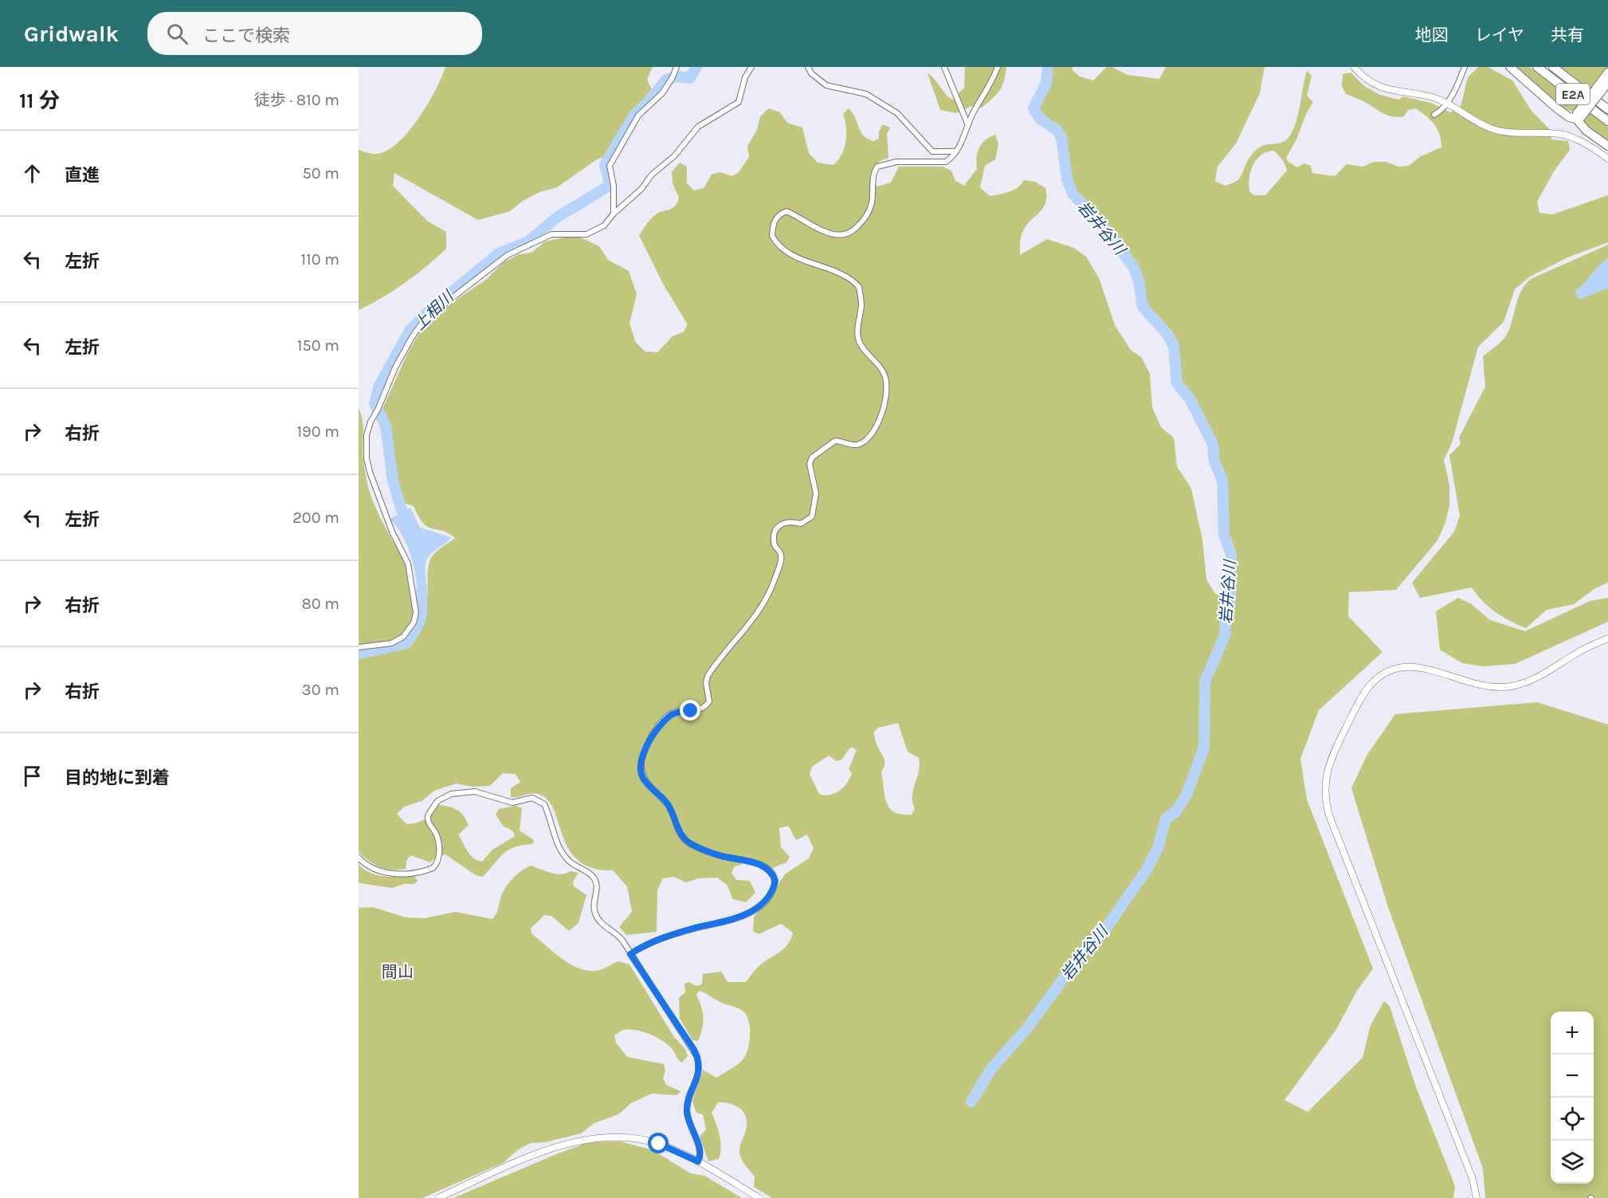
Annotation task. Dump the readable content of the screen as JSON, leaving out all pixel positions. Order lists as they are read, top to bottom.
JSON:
{
  "streets": {
    "highway": ["E2A"]
  },
  "districts": ["間山"],
  "water": ["岩井谷川", "上相川"],
  "page": {
    "header": "Gridwalk",
    "search": "ここで検索",
    "nav": ["地図", "レイヤ", "共有"],
    "heading": ["11 分", "徒歩 · 810 m"],
    "list": [
      ["直進", "50 m"],
      ["左折", "110 m"],
      ["左折", "150 m"],
      ["右折", "190 m"],
      ["左折", "200 m"],
      ["右折", "80 m"],
      ["右折", "30 m"],
      "目的地に到着"
    ],
    "map_buttons": ["+", "−"]
  }
}
